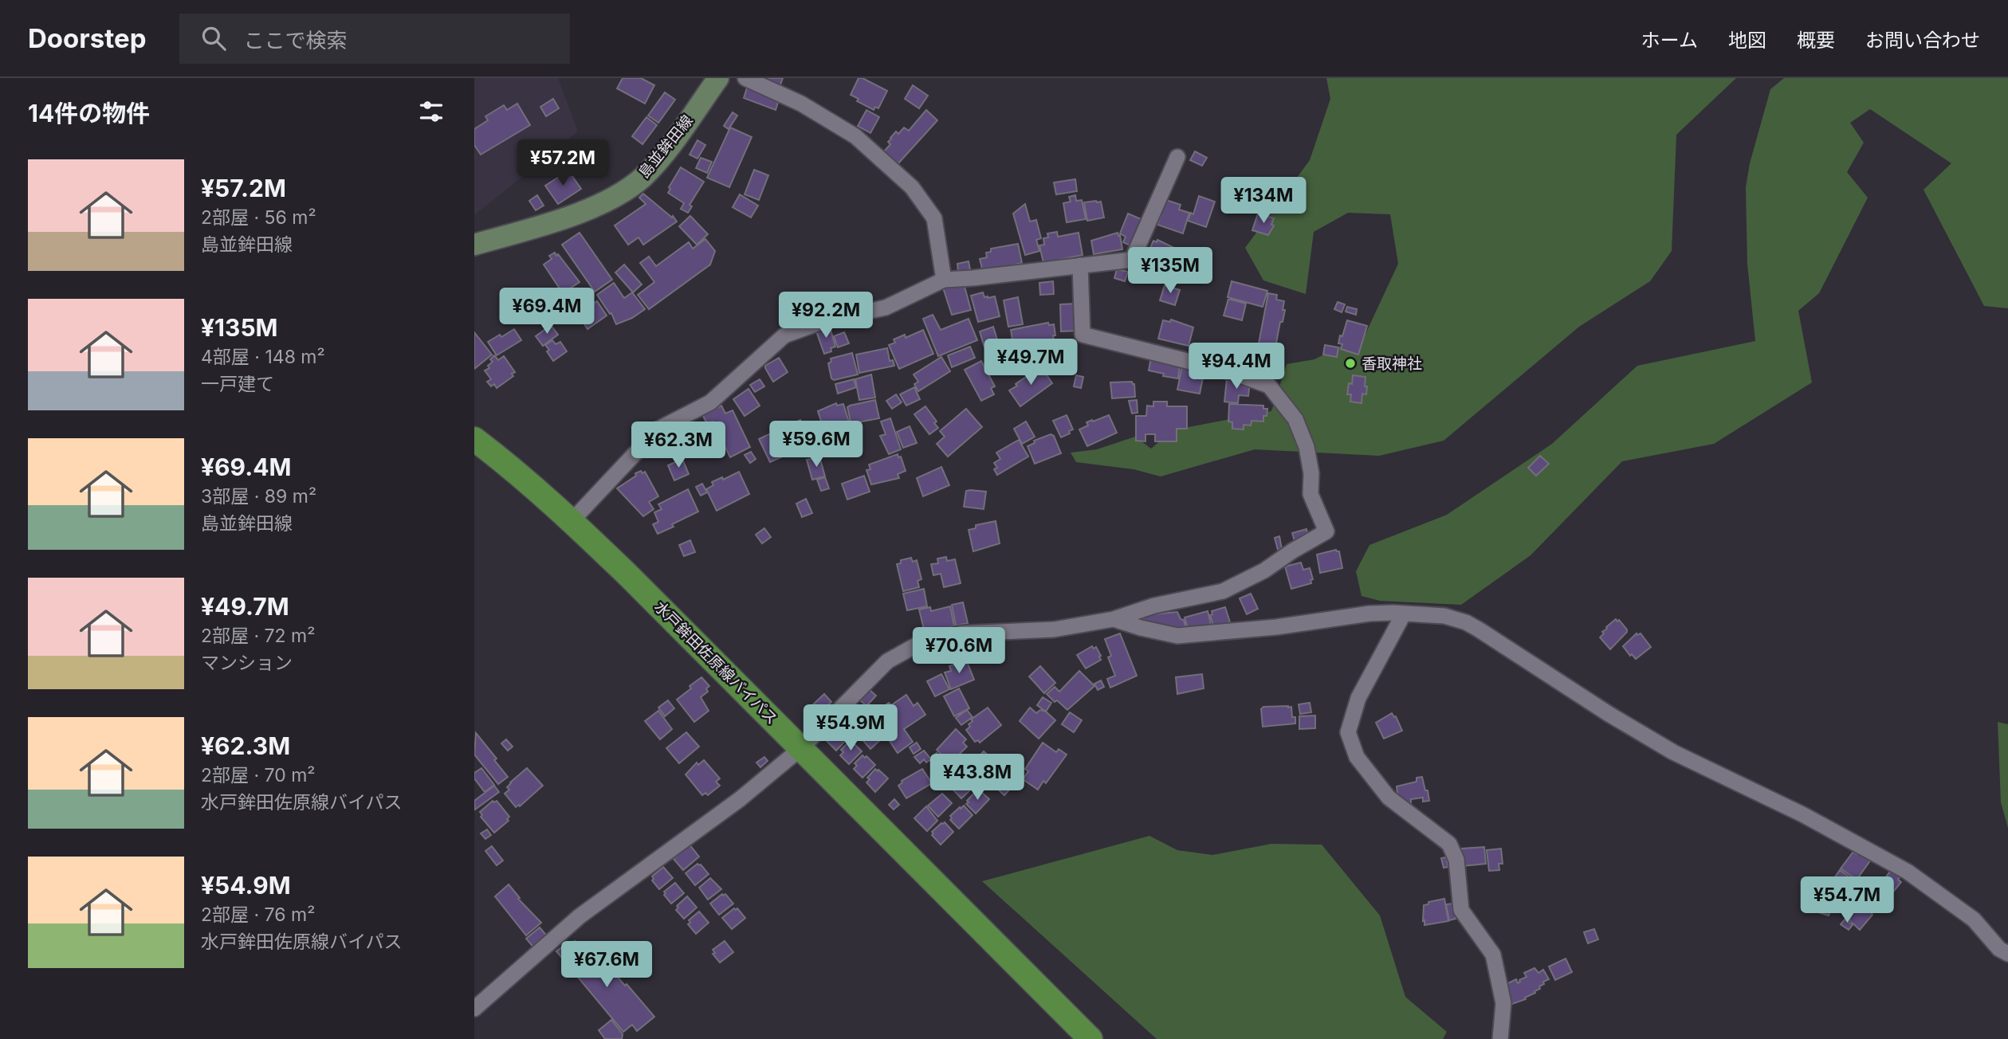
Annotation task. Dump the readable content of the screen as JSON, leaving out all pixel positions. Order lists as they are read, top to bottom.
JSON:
{
  "streets": {
    "main road": ["島並鉾田線", "水戸鉾田佐原線バイパス"]
  },
  "places": ["香取神社"],
  "page": {
    "header": "Doorstep",
    "search": "ここで検索",
    "nav": [
      "ホーム",
      "地図",
      "概要",
      "お問い合わせ"
    ],
    "heading": "14件の物件",
    "price": [
      "¥57.2M",
      "¥134M",
      "¥135M",
      "¥69.4M",
      "¥92.2M",
      "¥49.7M",
      "¥94.4M",
      "¥59.6M",
      "¥62.3M",
      "¥70.6M",
      "¥54.9M",
      "¥43.8M",
      "¥54.7M",
      "¥67.6M"
    ],
    "list": [
      {
        "name": "¥57.2M",
        "note": "2部屋 · 56 m² · 島並鉾田線"
      },
      {
        "name": "¥135M",
        "note": "4部屋 · 148 m² · 一戸建て"
      },
      {
        "name": "¥69.4M",
        "note": "3部屋 · 89 m² · 島並鉾田線"
      },
      {
        "name": "¥49.7M",
        "note": "2部屋 · 72 m² · マンション"
      },
      {
        "name": "¥62.3M",
        "note": "2部屋 · 70 m² · 水戸鉾田佐原線バイパス"
      },
      {
        "name": "¥54.9M",
        "note": "2部屋 · 76 m² · 水戸鉾田佐原線バイパス"
      }
    ]
  }
}
